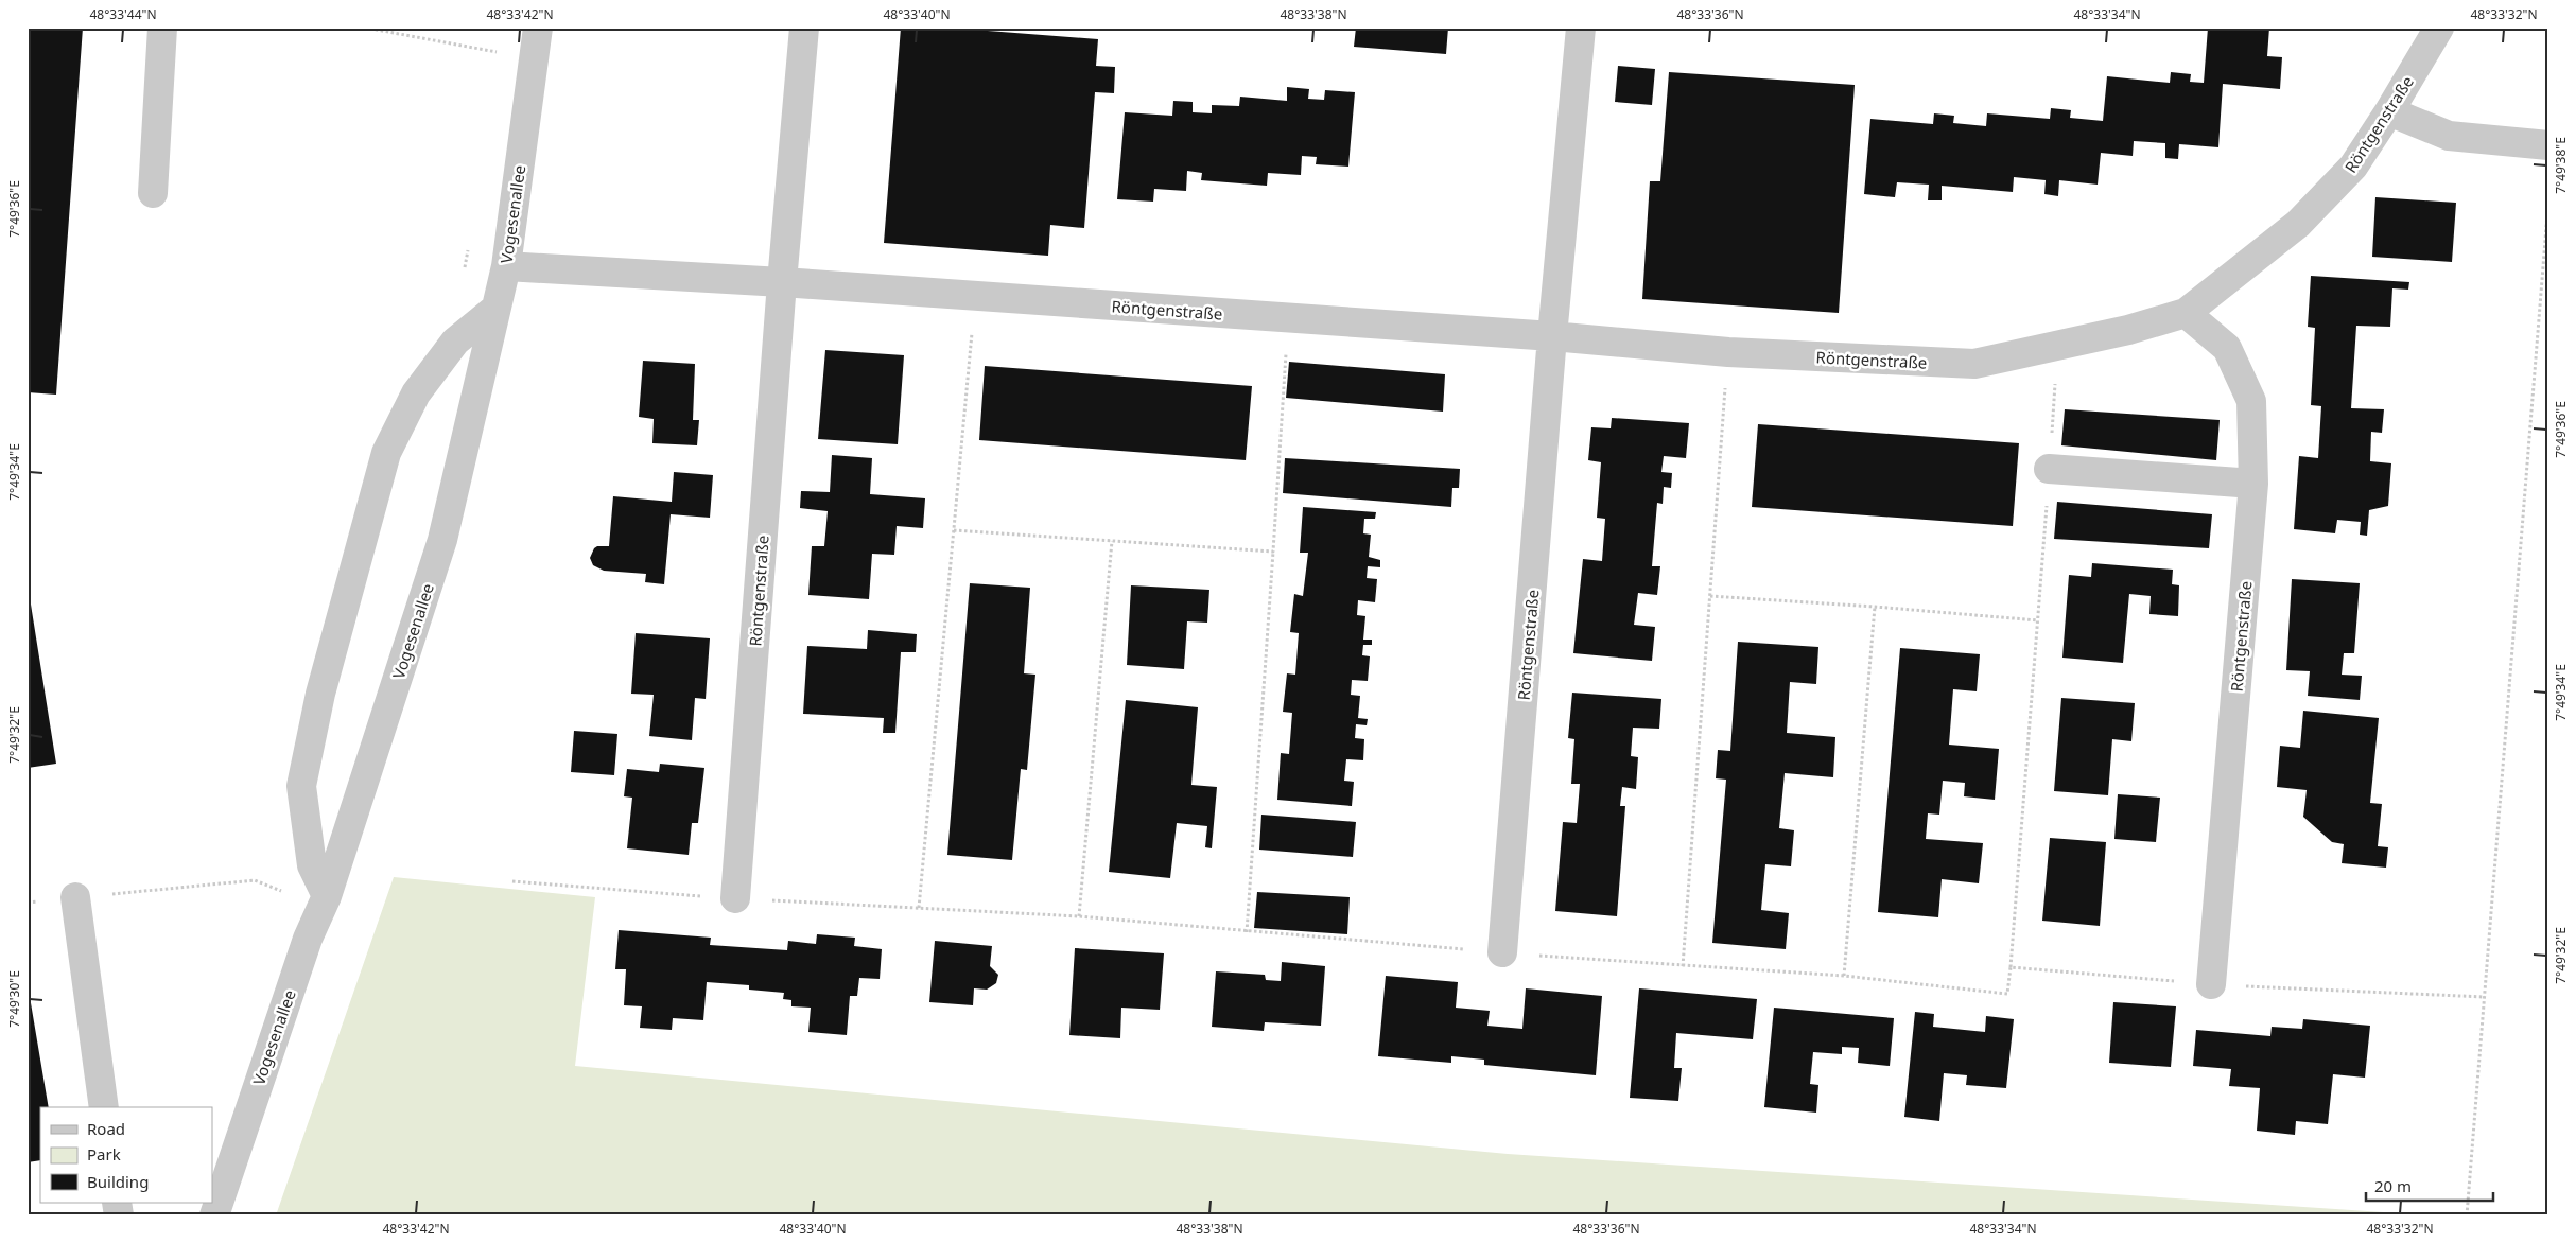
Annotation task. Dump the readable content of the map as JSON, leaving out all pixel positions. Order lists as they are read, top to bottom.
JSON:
{
  "streets": {
    "street": ["Röntgenstraße", "Vogesenallee"]
  },
  "crossings": [
    ["Röntgenstraße", "Vogesenallee"]
  ],
  "legend": ["Road", "Park", "Building"],
  "scale_bar": "20 m",
  "coordinates": [
    "48°33'44\"N",
    "48°33'42\"N",
    "48°33'40\"N",
    "48°33'38\"N",
    "48°33'36\"N",
    "48°33'34\"N",
    "48°33'32\"N",
    "7°49'38\"E",
    "7°49'36\"E",
    "7°49'34\"E",
    "7°49'32\"E",
    "7°49'30\"E"
  ]
}
